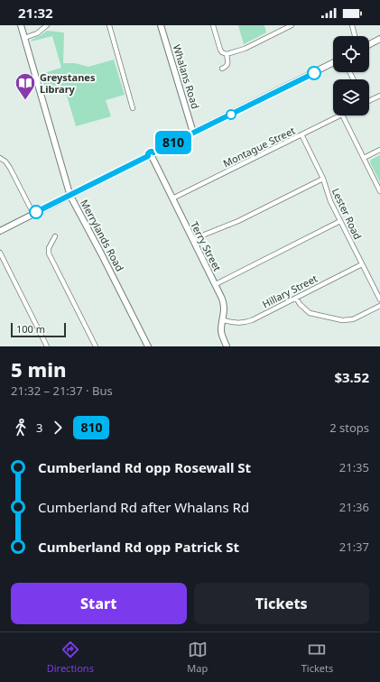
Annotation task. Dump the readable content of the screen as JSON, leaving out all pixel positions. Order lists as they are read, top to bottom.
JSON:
{
  "streets": {
    "street": [
      "Whalans Road",
      "Montague Street",
      "Lester Road",
      "Merrylands Road",
      "Terry Street",
      "Hillary Street"
    ]
  },
  "crossings": [
    ["Montague Street", "Lester Road"],
    ["Montague Street", "Terry Street"],
    ["Lester Road", "Hillary Street"],
    ["Terry Street", "Hillary Street"]
  ],
  "places": {
    "library": ["Greystanes Library"]
  },
  "lines": ["bus line 810"],
  "scale_bar": "100 m",
  "page": {
    "status": "21:32",
    "on_map": "810",
    "scale": "100 m",
    "heading": ["5 min", "21:32 – 21:37 · Bus", "$3.52"],
    "legs": ["3", "810", "2 stops"],
    "list": [
      {
        "name": "Cumberland Rd opp Rosewall St",
        "value": "21:35"
      },
      {
        "name": "Cumberland Rd after Whalans Rd",
        "value": "21:36"
      },
      {
        "name": "Cumberland Rd opp Patrick St",
        "value": "21:37"
      }
    ],
    "buttons": ["Start", "Tickets"],
    "tabs": ["Directions", "Map", "Tickets"]
  }
}
